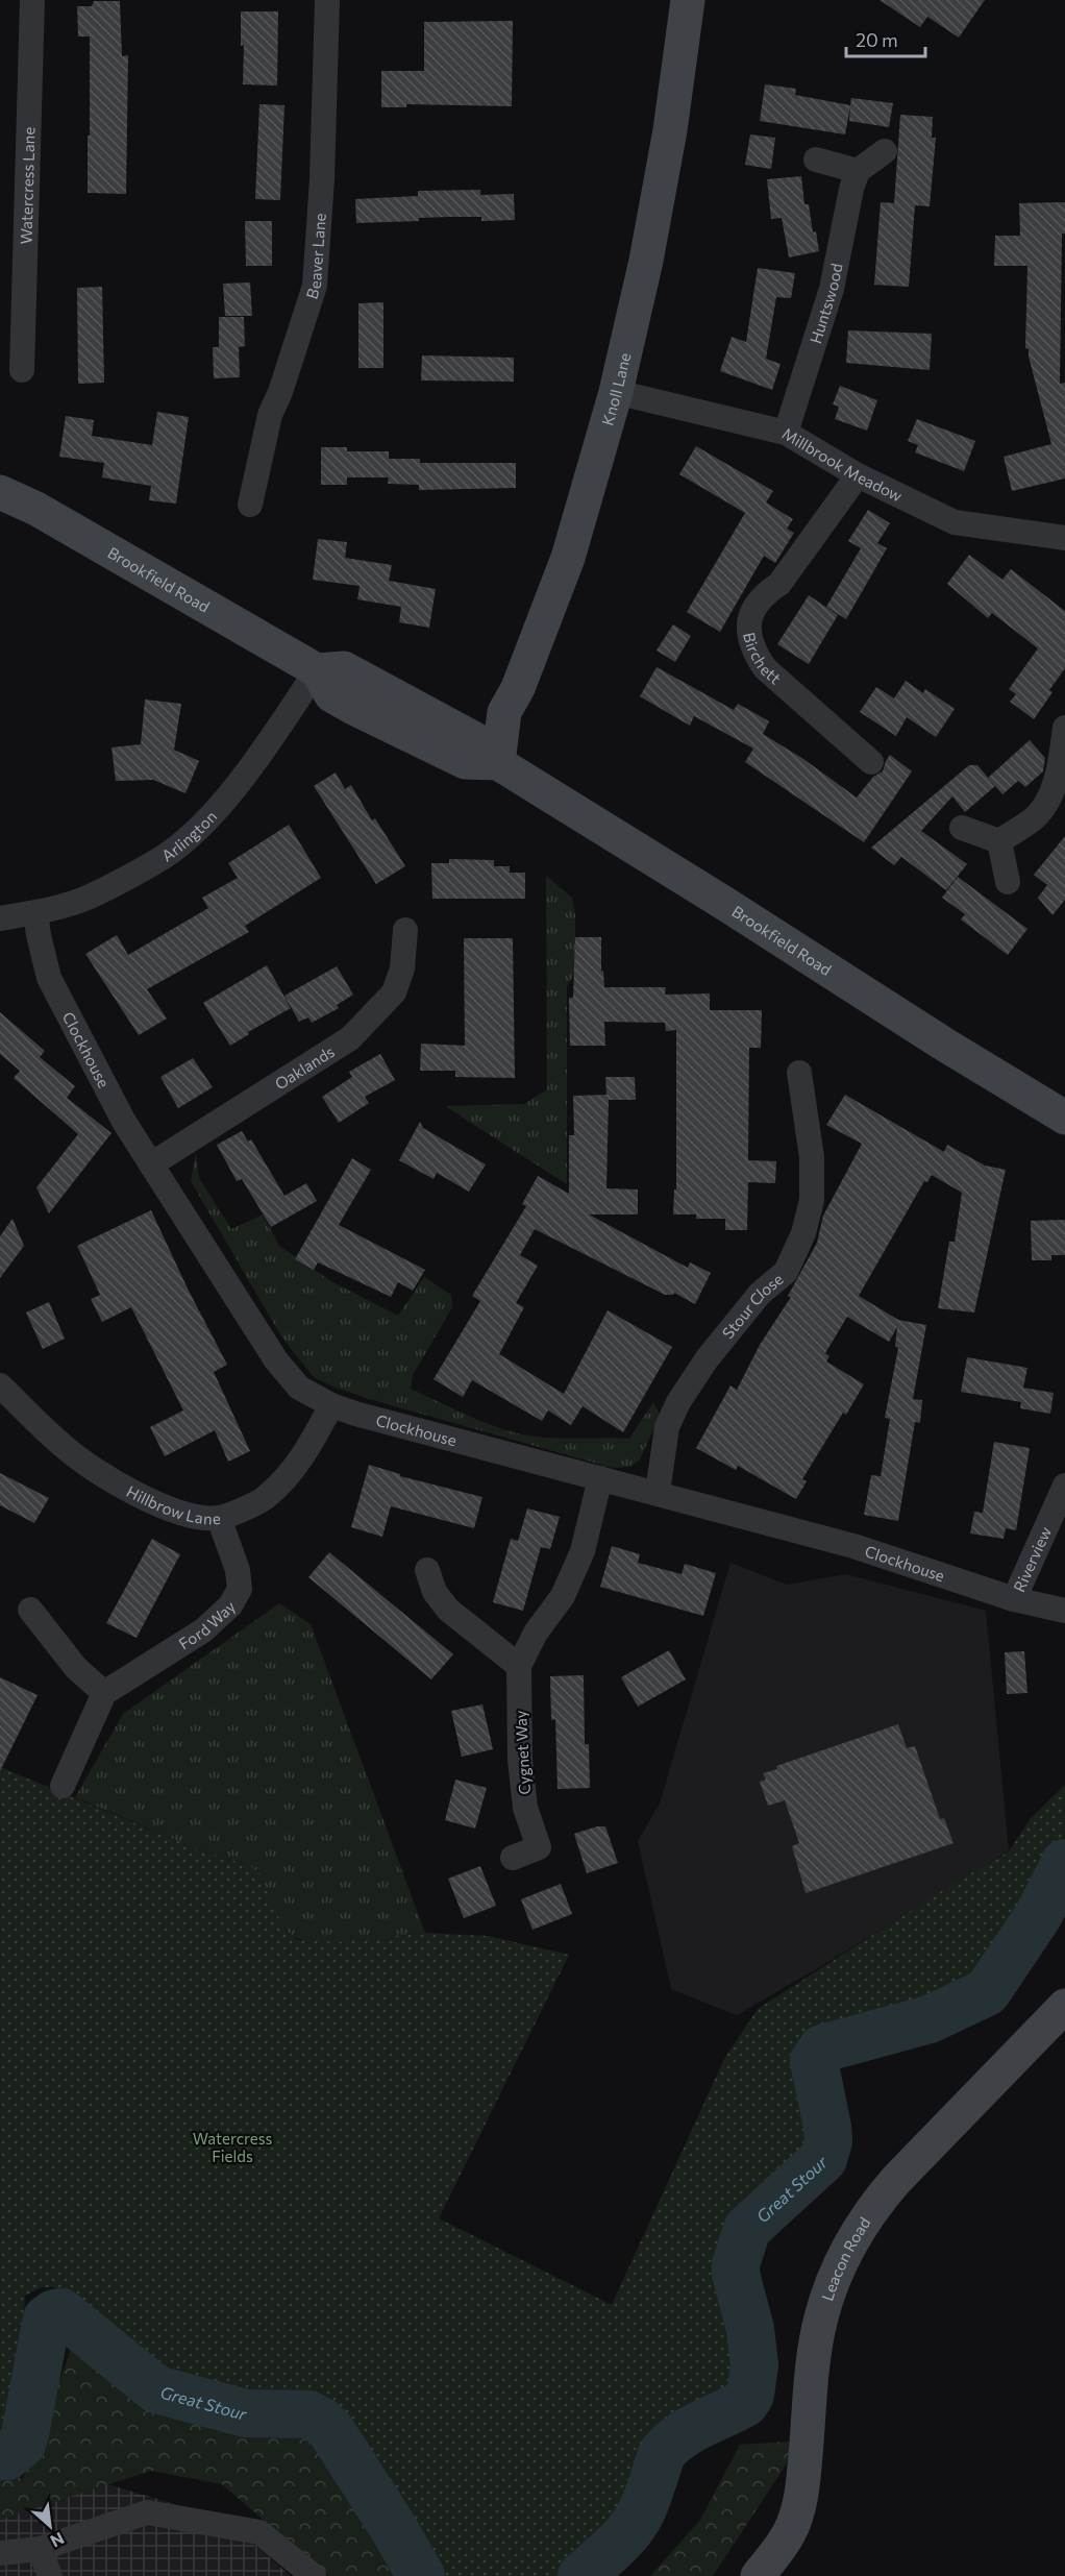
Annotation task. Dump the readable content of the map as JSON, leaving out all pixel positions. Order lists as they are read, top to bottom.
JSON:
{
  "streets": {
    "street": [
      "Watercress Lane",
      "Beaver Lane",
      "Huntswood",
      "Knoll Lane",
      "Millbrook Meadow",
      "Brookfield Road",
      "Birchett",
      "Arlington",
      "Clockhouse",
      "Oaklands",
      "Stour Close",
      "Hillbrow Lane",
      "Riverview",
      "Ford Way",
      "Cygnet Way",
      "Leacon Road"
    ]
  },
  "crossings": [
    ["Huntswood", "Millbrook Meadow"],
    ["Knoll Lane", "Millbrook Meadow"],
    ["Knoll Lane", "Brookfield Road"],
    ["Millbrook Meadow", "Birchett"],
    ["Brookfield Road", "Arlington"],
    ["Arlington", "Clockhouse"],
    ["Clockhouse", "Oaklands"],
    ["Clockhouse", "Stour Close"],
    ["Clockhouse", "Hillbrow Lane"],
    ["Clockhouse", "Riverview"],
    ["Clockhouse", "Cygnet Way"],
    ["Hillbrow Lane", "Ford Way"]
  ],
  "water": ["Great Stour"],
  "parks": ["Watercress Fields"],
  "scale_bar": "20 m",
  "north": "bottom right"
}
